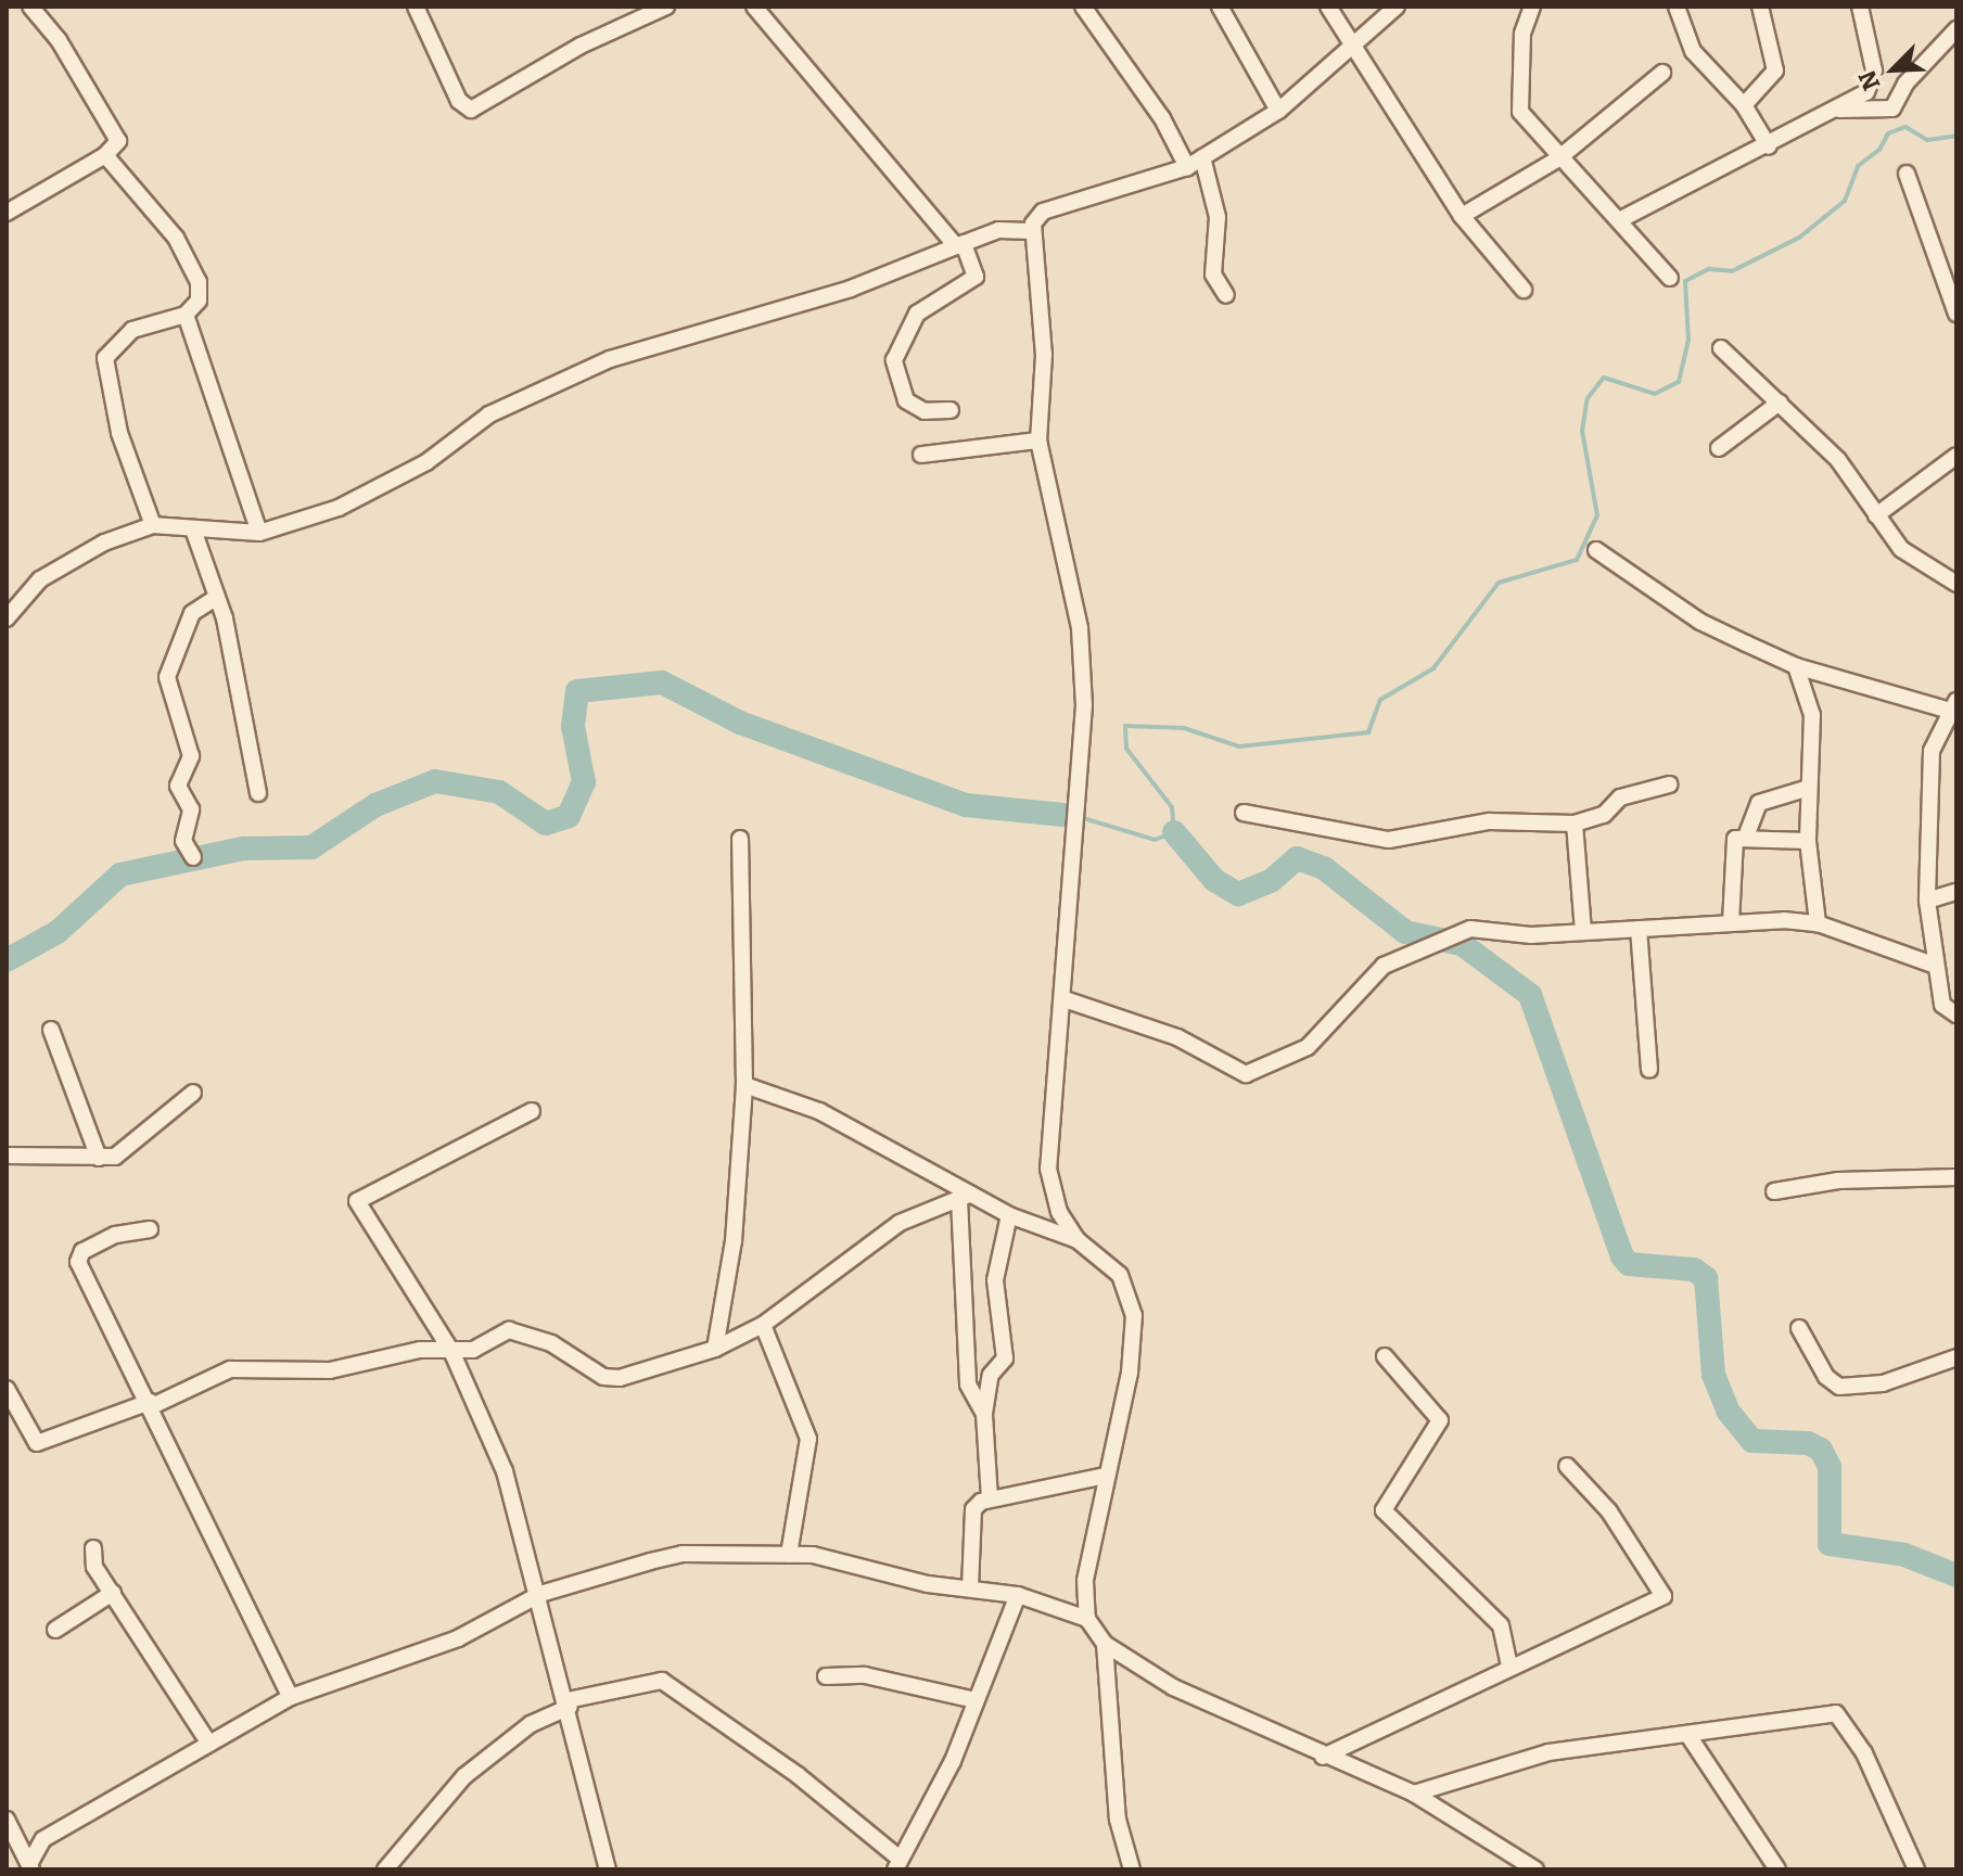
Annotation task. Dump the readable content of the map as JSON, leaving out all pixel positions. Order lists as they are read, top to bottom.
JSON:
{
  "north": "bottom left"
}
